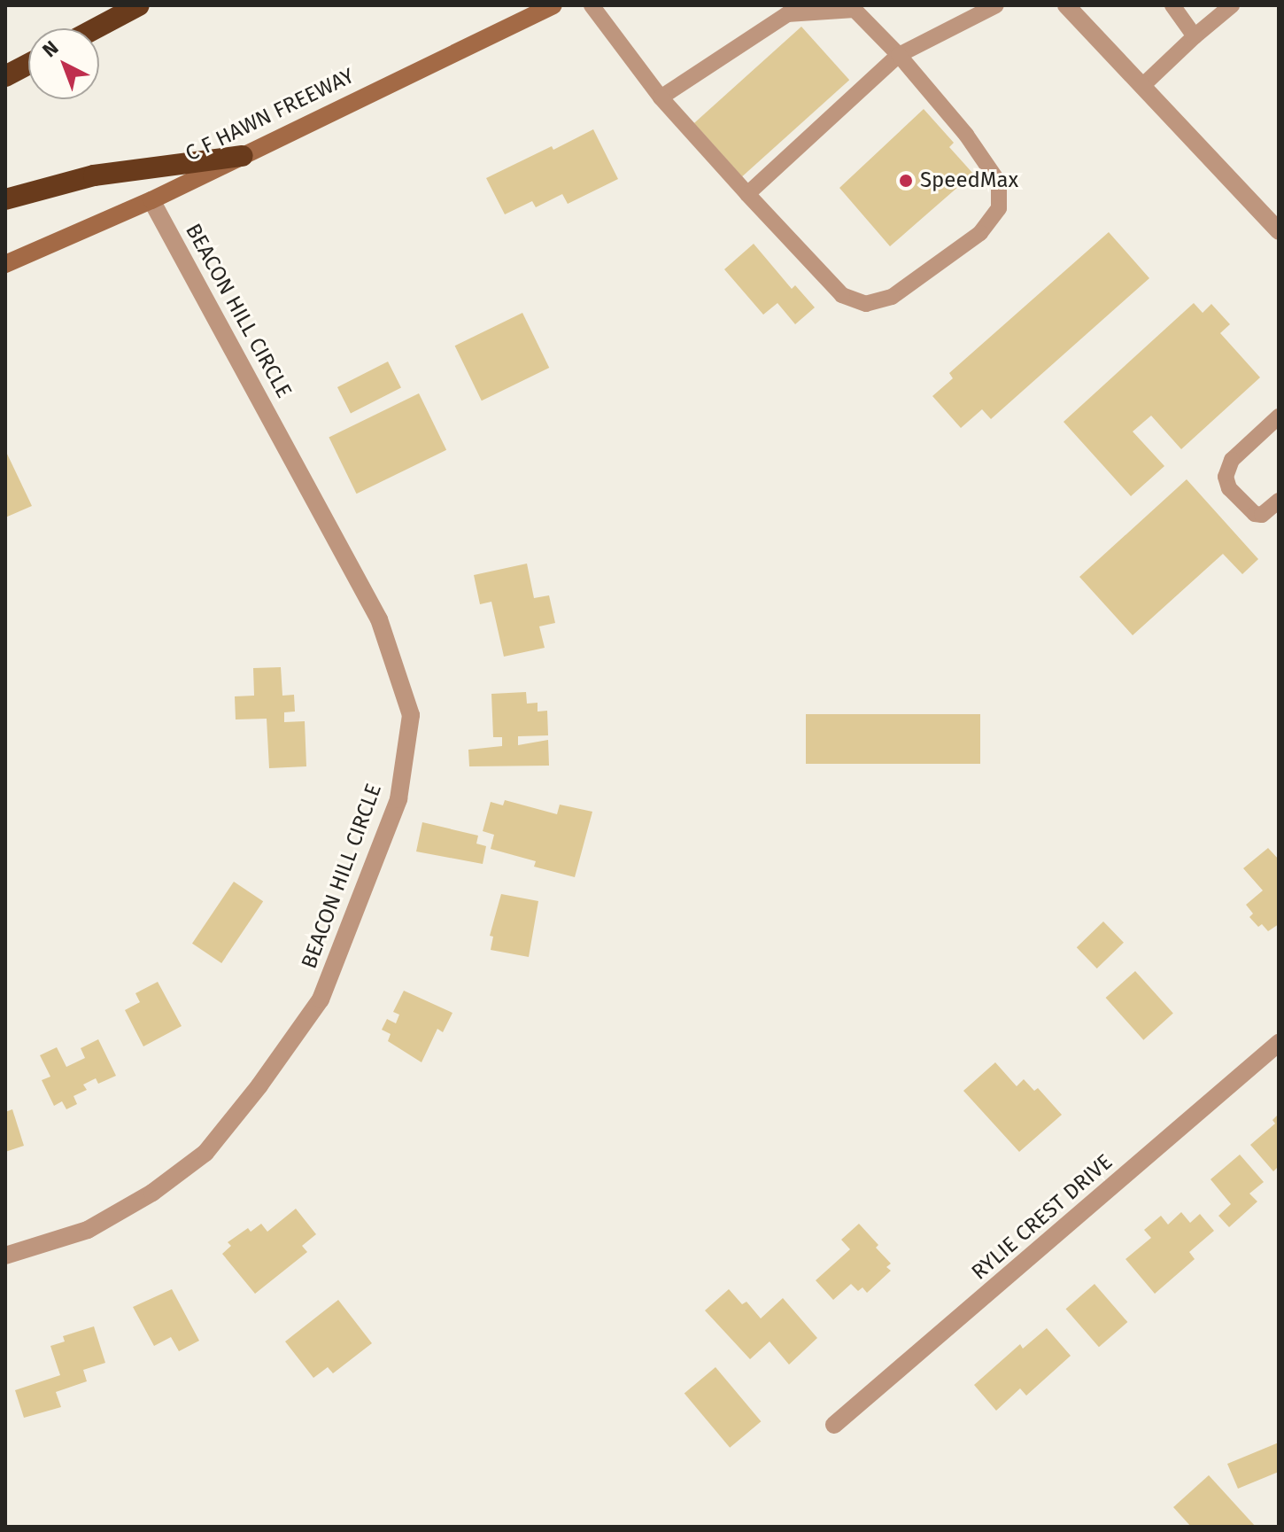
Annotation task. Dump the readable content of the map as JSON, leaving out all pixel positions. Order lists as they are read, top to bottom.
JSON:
{
  "streets": {
    "main road": ["C F HAWN FREEWAY"],
    "street": ["BEACON HILL CIRCLE", "RYLIE CREST DRIVE"]
  },
  "crossings": [
    ["C F HAWN FREEWAY", "BEACON HILL CIRCLE"]
  ],
  "places": ["SpeedMax"],
  "north": "top left"
}
